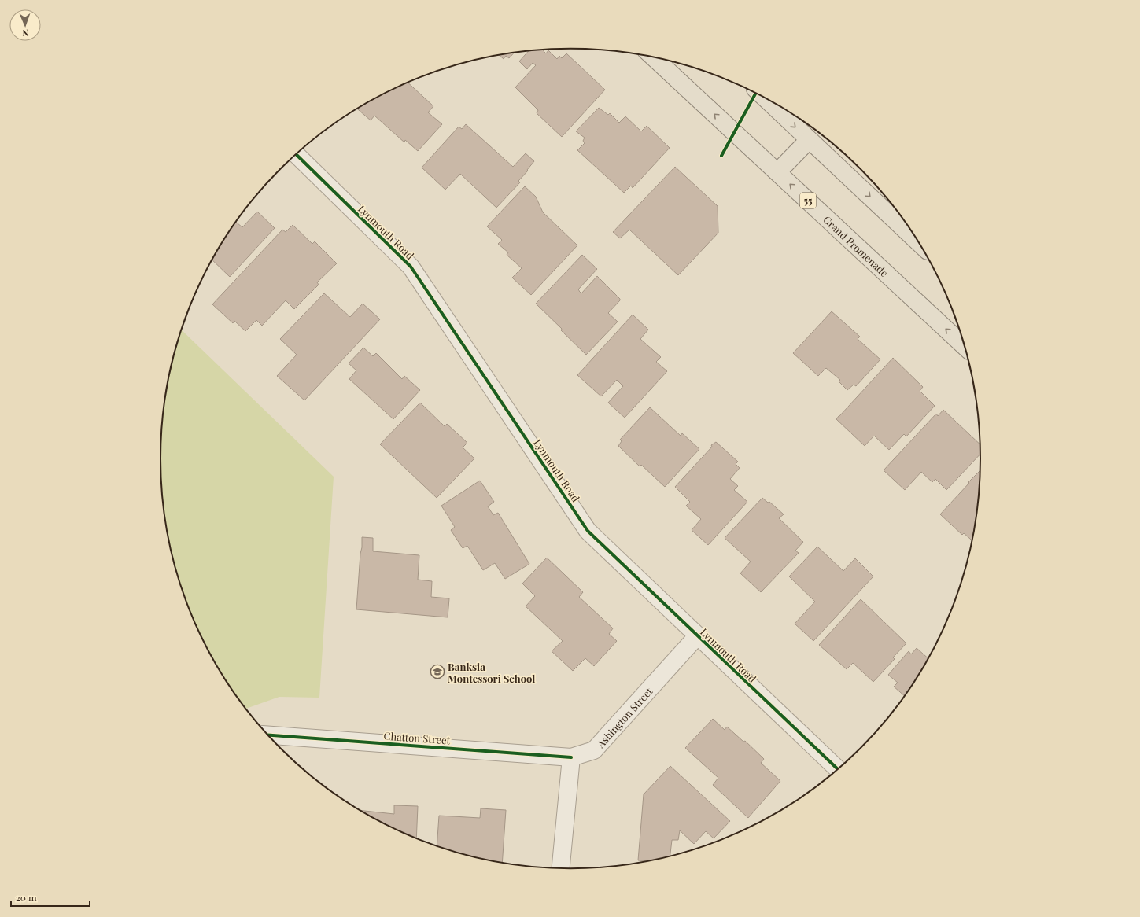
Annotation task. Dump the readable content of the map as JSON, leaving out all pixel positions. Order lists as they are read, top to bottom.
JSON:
{
  "streets": {
    "main road": ["55", "Grand Promenade"],
    "street": ["Lynmouth Road", "Ashington Street", "Chatton Street"]
  },
  "crossings": [
    ["Lynmouth Road", "Ashington Street"],
    ["Ashington Street", "Chatton Street"]
  ],
  "places": {
    "school or university": ["Banksia Montessori School"]
  },
  "scale_bar": "20 m",
  "north": "bottom"
}
